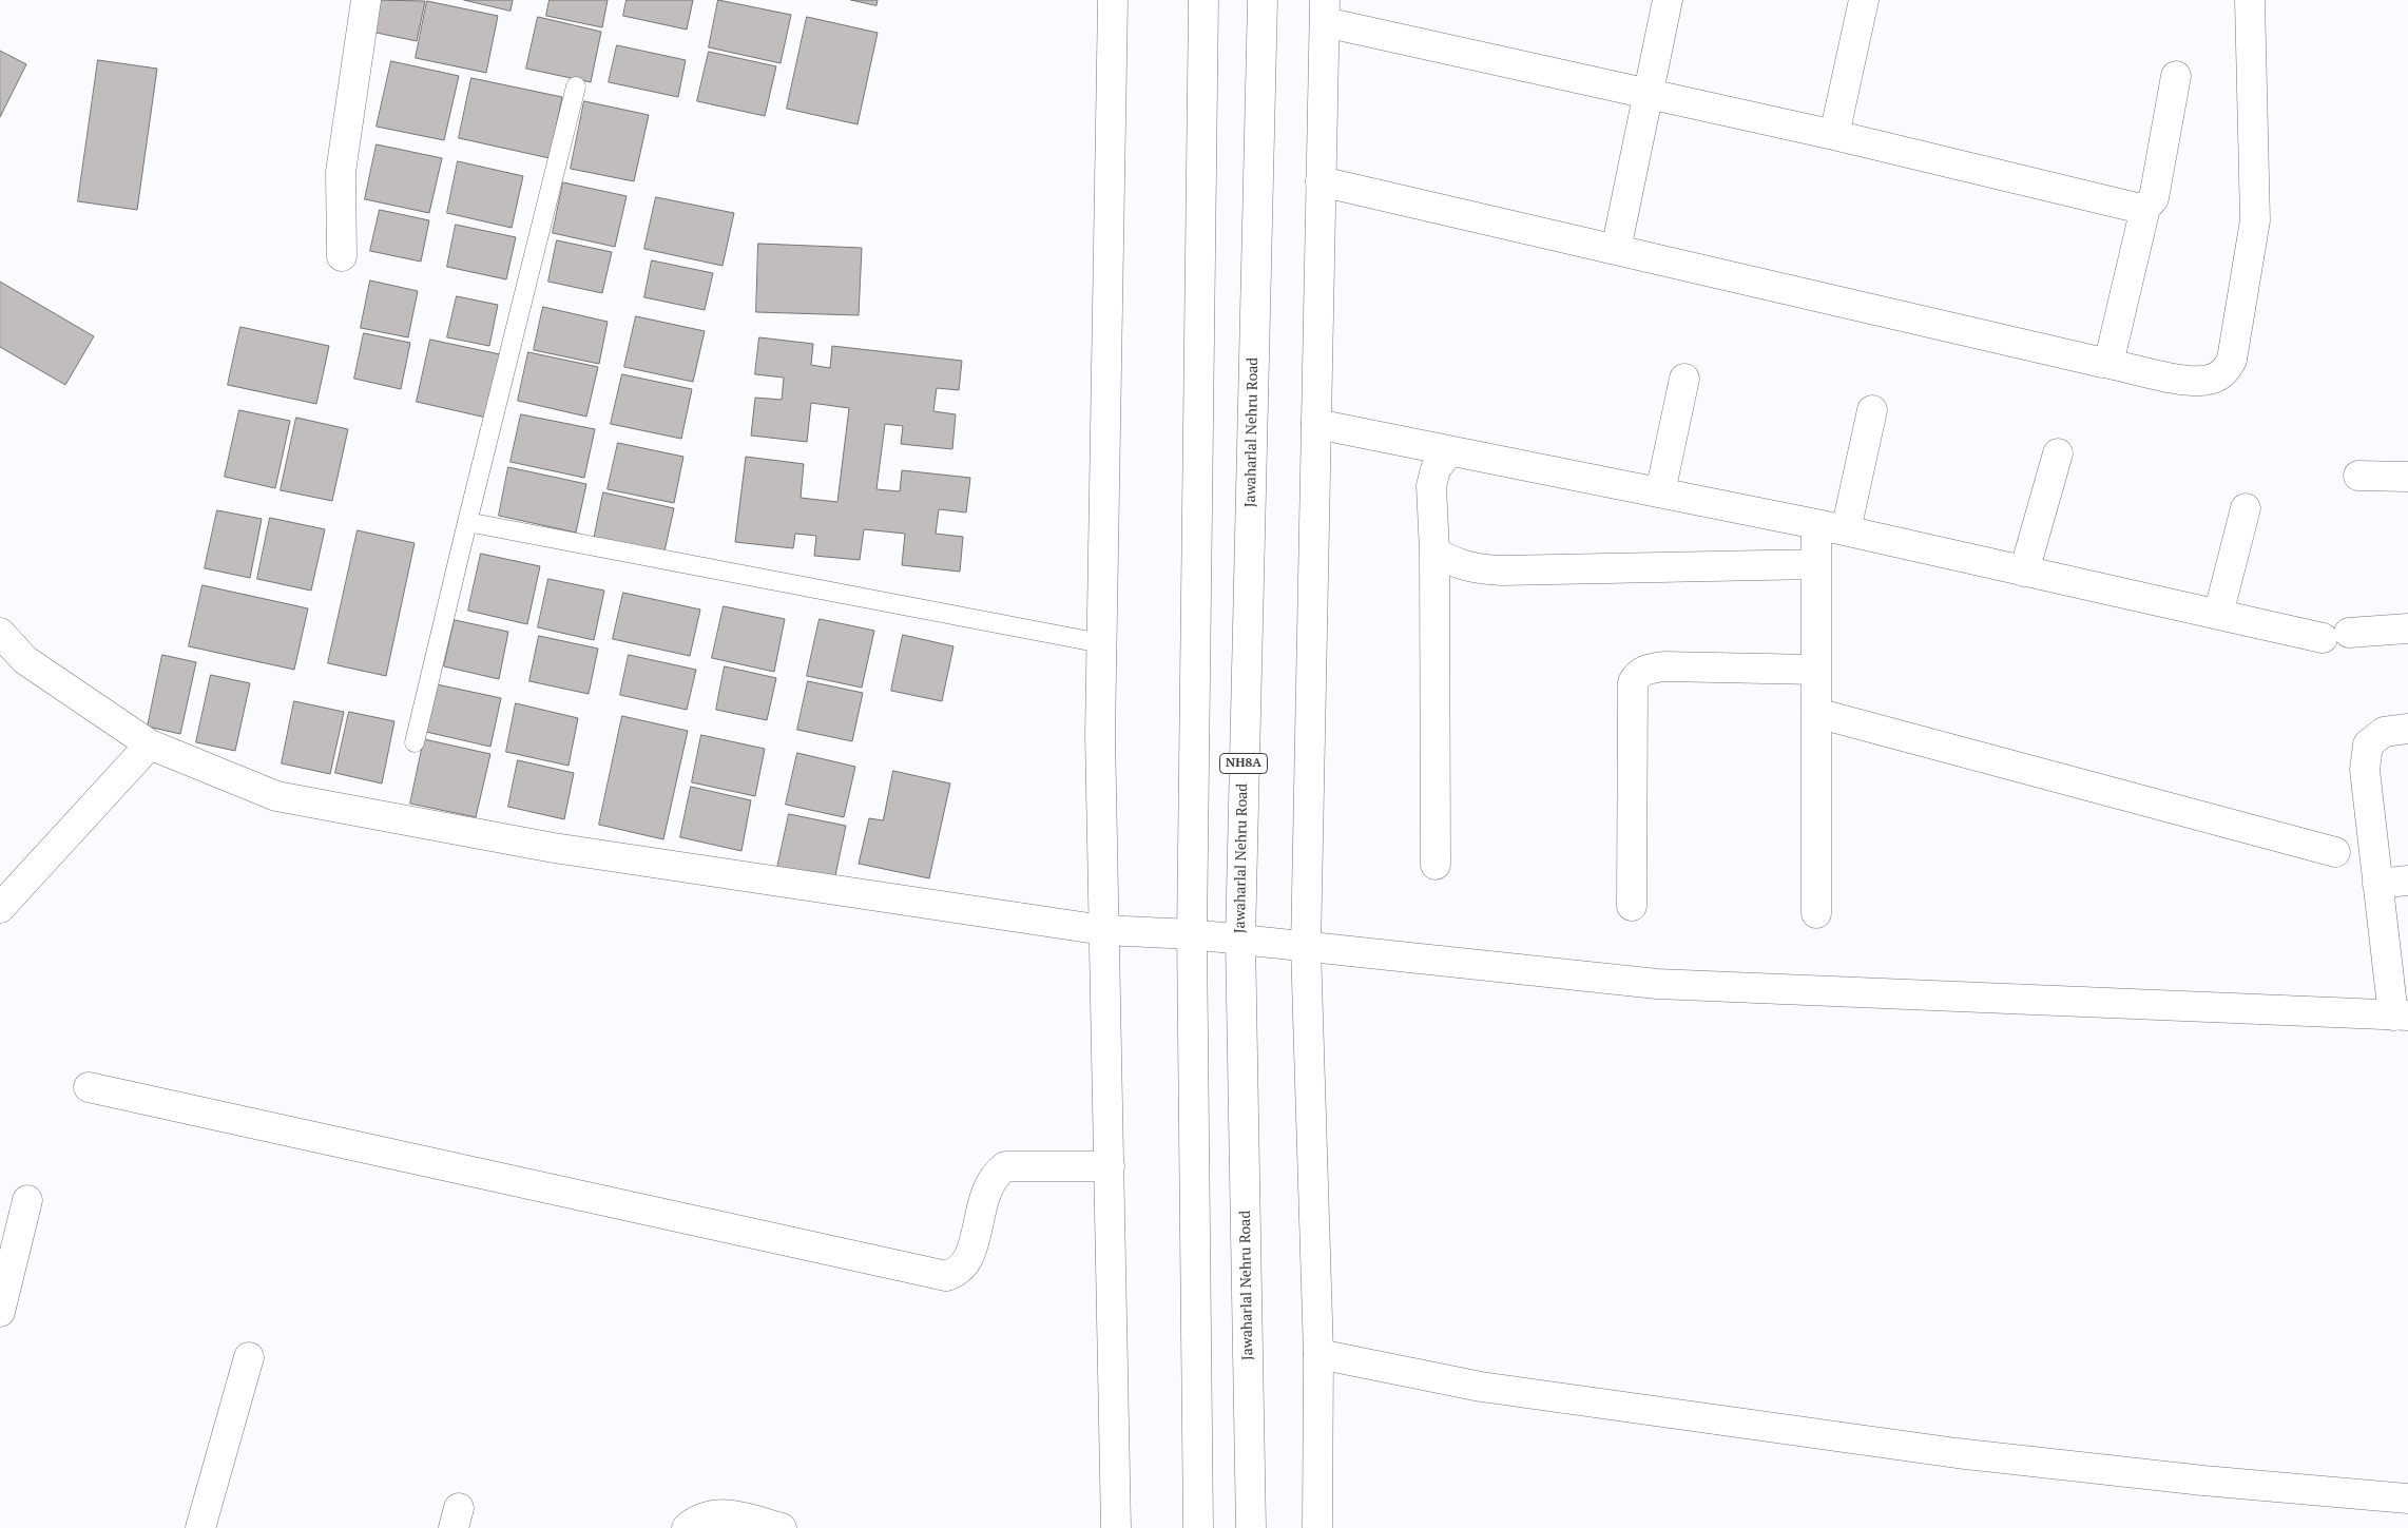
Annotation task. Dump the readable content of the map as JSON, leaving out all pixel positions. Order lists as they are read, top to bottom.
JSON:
{
  "streets": {
    "street": ["Jawaharlal Nehru Road", "NH8A"]
  }
}
